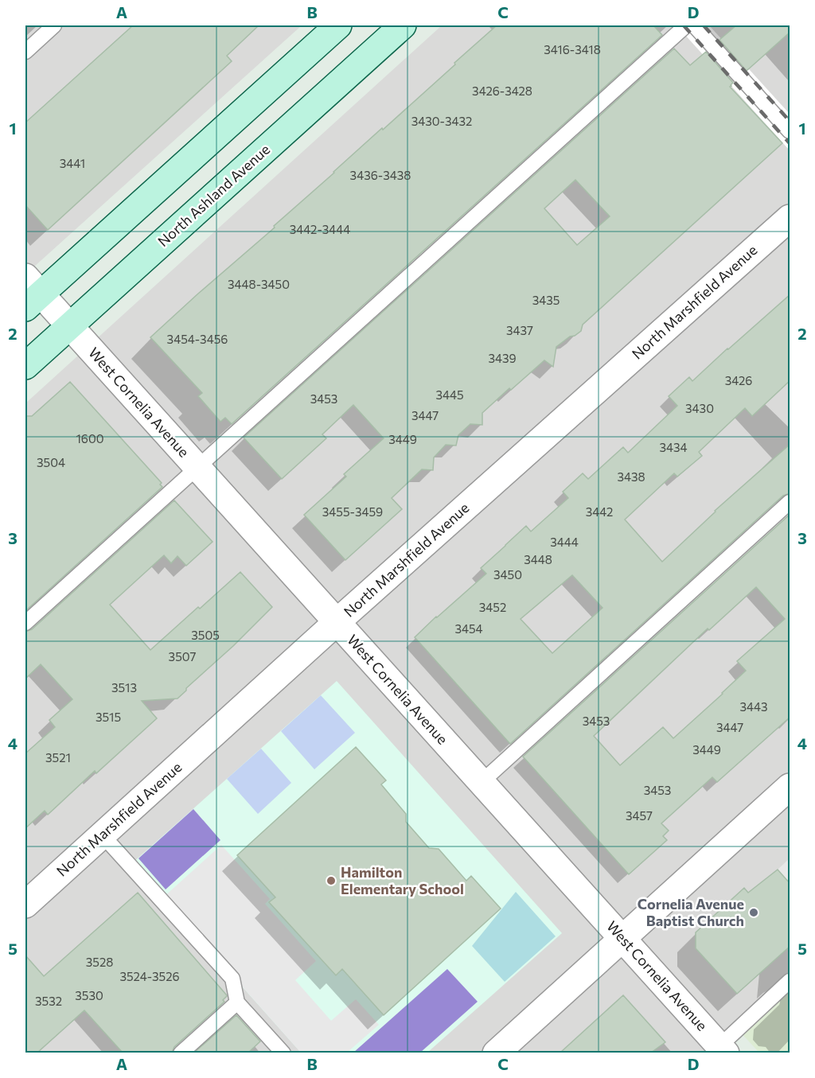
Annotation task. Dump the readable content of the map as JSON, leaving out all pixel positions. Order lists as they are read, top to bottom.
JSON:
{
  "streets": {
    "main road": ["North Ashland Avenue"],
    "street": ["North Marshfield Avenue", "West Cornelia Avenue"]
  },
  "crossings": [
    ["North Ashland Avenue", "West Cornelia Avenue"],
    ["North Marshfield Avenue", "West Cornelia Avenue"]
  ],
  "places": ["Hamilton Elementary School", "Cornelia Avenue Baptist Church"],
  "house_numbers": [
    "3416-3418",
    "3426-3428",
    "3430-3432",
    "3441",
    "3436-3438",
    "3442-3444",
    "3448-3450",
    "3435",
    "3437",
    "3454-3456",
    "3439",
    "3426",
    "3445",
    "3453",
    "3430",
    "3447",
    "1600",
    "3449",
    "3434",
    "3504",
    "3438",
    "3455-3459",
    "3442",
    "3444",
    "3448",
    "3450",
    "3452",
    "3454",
    "3505",
    "3507",
    "3513",
    "3443",
    "3515",
    "3453",
    "3447",
    "3449",
    "3521",
    "3453",
    "3457",
    "3528",
    "3524-3526",
    "3530",
    "3532"
  ],
  "grid": {
    "columns": [
      "A",
      "B",
      "C",
      "D"
    ],
    "rows": [
      "1",
      "2",
      "3",
      "4",
      "5"
    ]
  }
}
